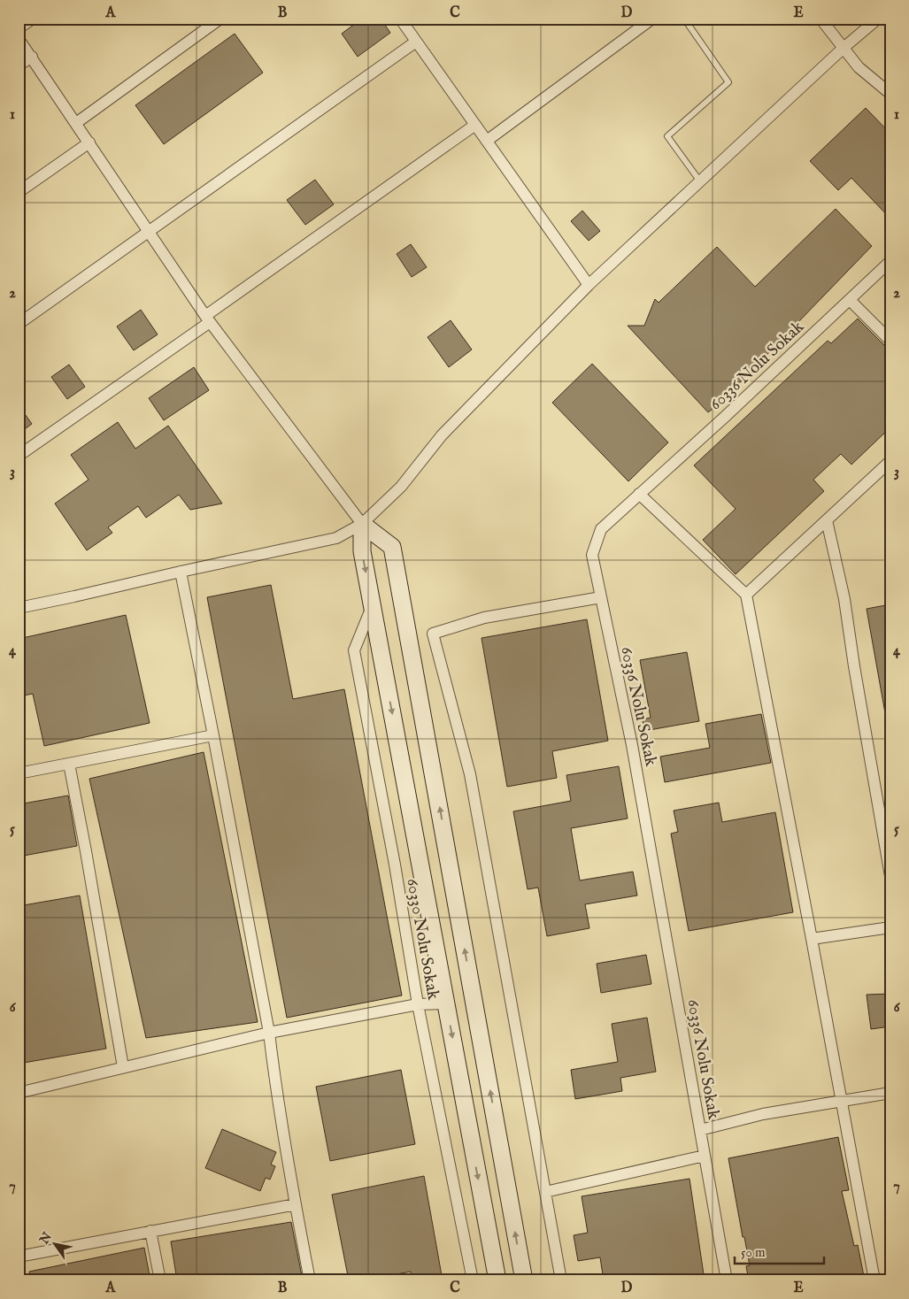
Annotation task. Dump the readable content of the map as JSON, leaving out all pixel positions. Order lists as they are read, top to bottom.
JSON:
{
  "streets": {
    "street": ["60336 Nolu Sokak", "60330 Nolu Sokak"]
  },
  "scale_bar": "50 m",
  "north": "top left",
  "grid": {
    "columns": [
      "A",
      "B",
      "C",
      "D",
      "E"
    ],
    "rows": [
      "1",
      "2",
      "3",
      "4",
      "5",
      "6",
      "7"
    ]
  }
}
